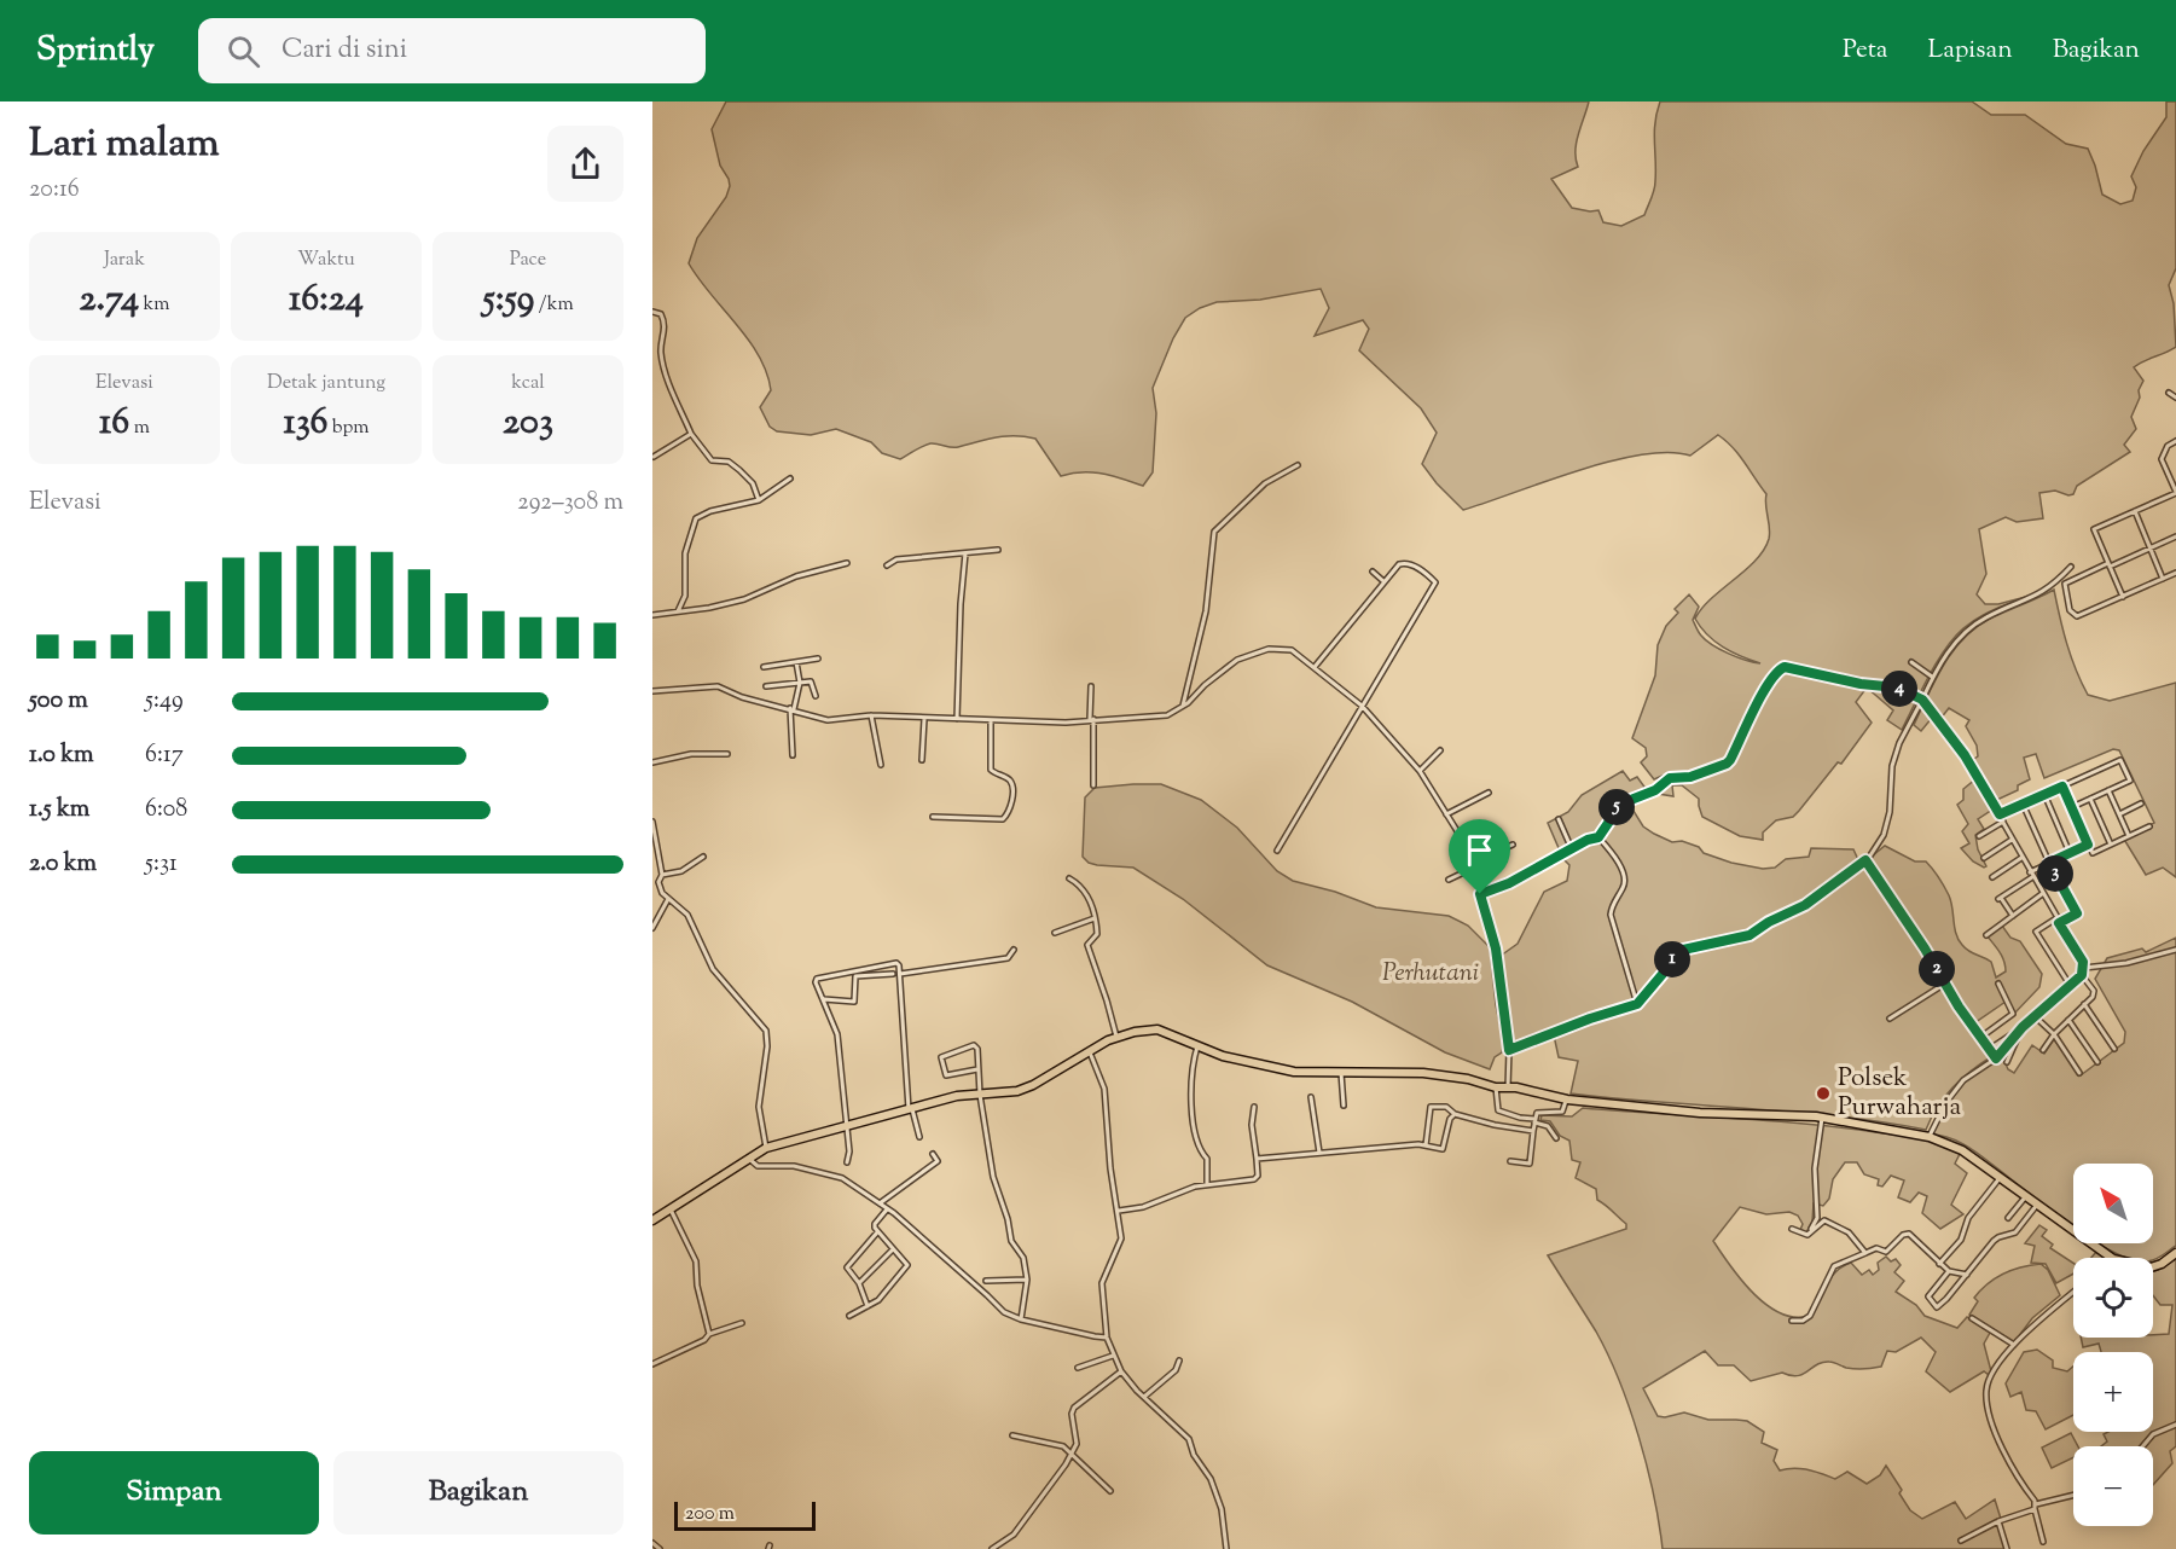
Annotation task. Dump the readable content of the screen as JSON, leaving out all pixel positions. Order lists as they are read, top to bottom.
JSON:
{
  "parks": ["Perhutani"],
  "places": ["Polsek Purwaharja"],
  "scale_bar": "200 m",
  "north": "top left",
  "page": {
    "header": "Sprintly",
    "search": "Cari di sini",
    "nav": ["Peta", "Lapisan", "Bagikan"],
    "heading": ["Lari malam", "20:16"],
    "stats": [
      ["Jarak", "2.74 km"],
      ["Waktu", "16:24"],
      ["Pace", "5:59 /km"],
      ["Elevasi", "16 m"],
      ["Detak jantung", "136 bpm"],
      ["kcal", "203"]
    ],
    "chart": ["Elevasi", "292–308 m"],
    "pins": [
      "4",
      "5",
      "3",
      "1",
      "2"
    ],
    "list": [
      {
        "name": "500 m",
        "note": "5:49"
      },
      {
        "name": "1.0 km",
        "note": "6:17"
      },
      {
        "name": "1.5 km",
        "note": "6:08"
      },
      {
        "name": "2.0 km",
        "note": "5:31"
      }
    ],
    "map_buttons": ["+", "−"],
    "buttons": ["Simpan", "Bagikan"],
    "scale": "200 m"
  }
}
